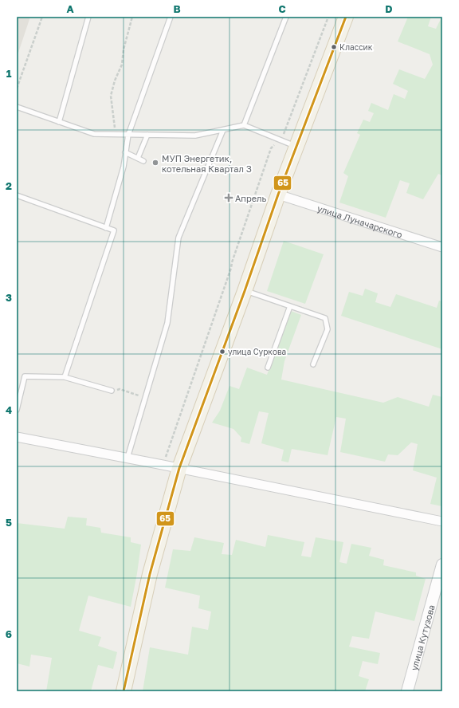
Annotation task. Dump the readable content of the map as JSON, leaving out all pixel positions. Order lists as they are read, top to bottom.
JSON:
{
  "streets": {
    "street": ["улица Луначарского", "улица Кутузова"]
  },
  "places": {
    "other": ["Классик", "МУП Энергетик, котельная Квартал З", "улица Суркова"],
    "health": ["Апрель"]
  },
  "lines": ["transit line 65"],
  "grid": {
    "columns": [
      "A",
      "B",
      "C",
      "D"
    ],
    "rows": [
      "1",
      "2",
      "3",
      "4",
      "5",
      "6"
    ]
  }
}
